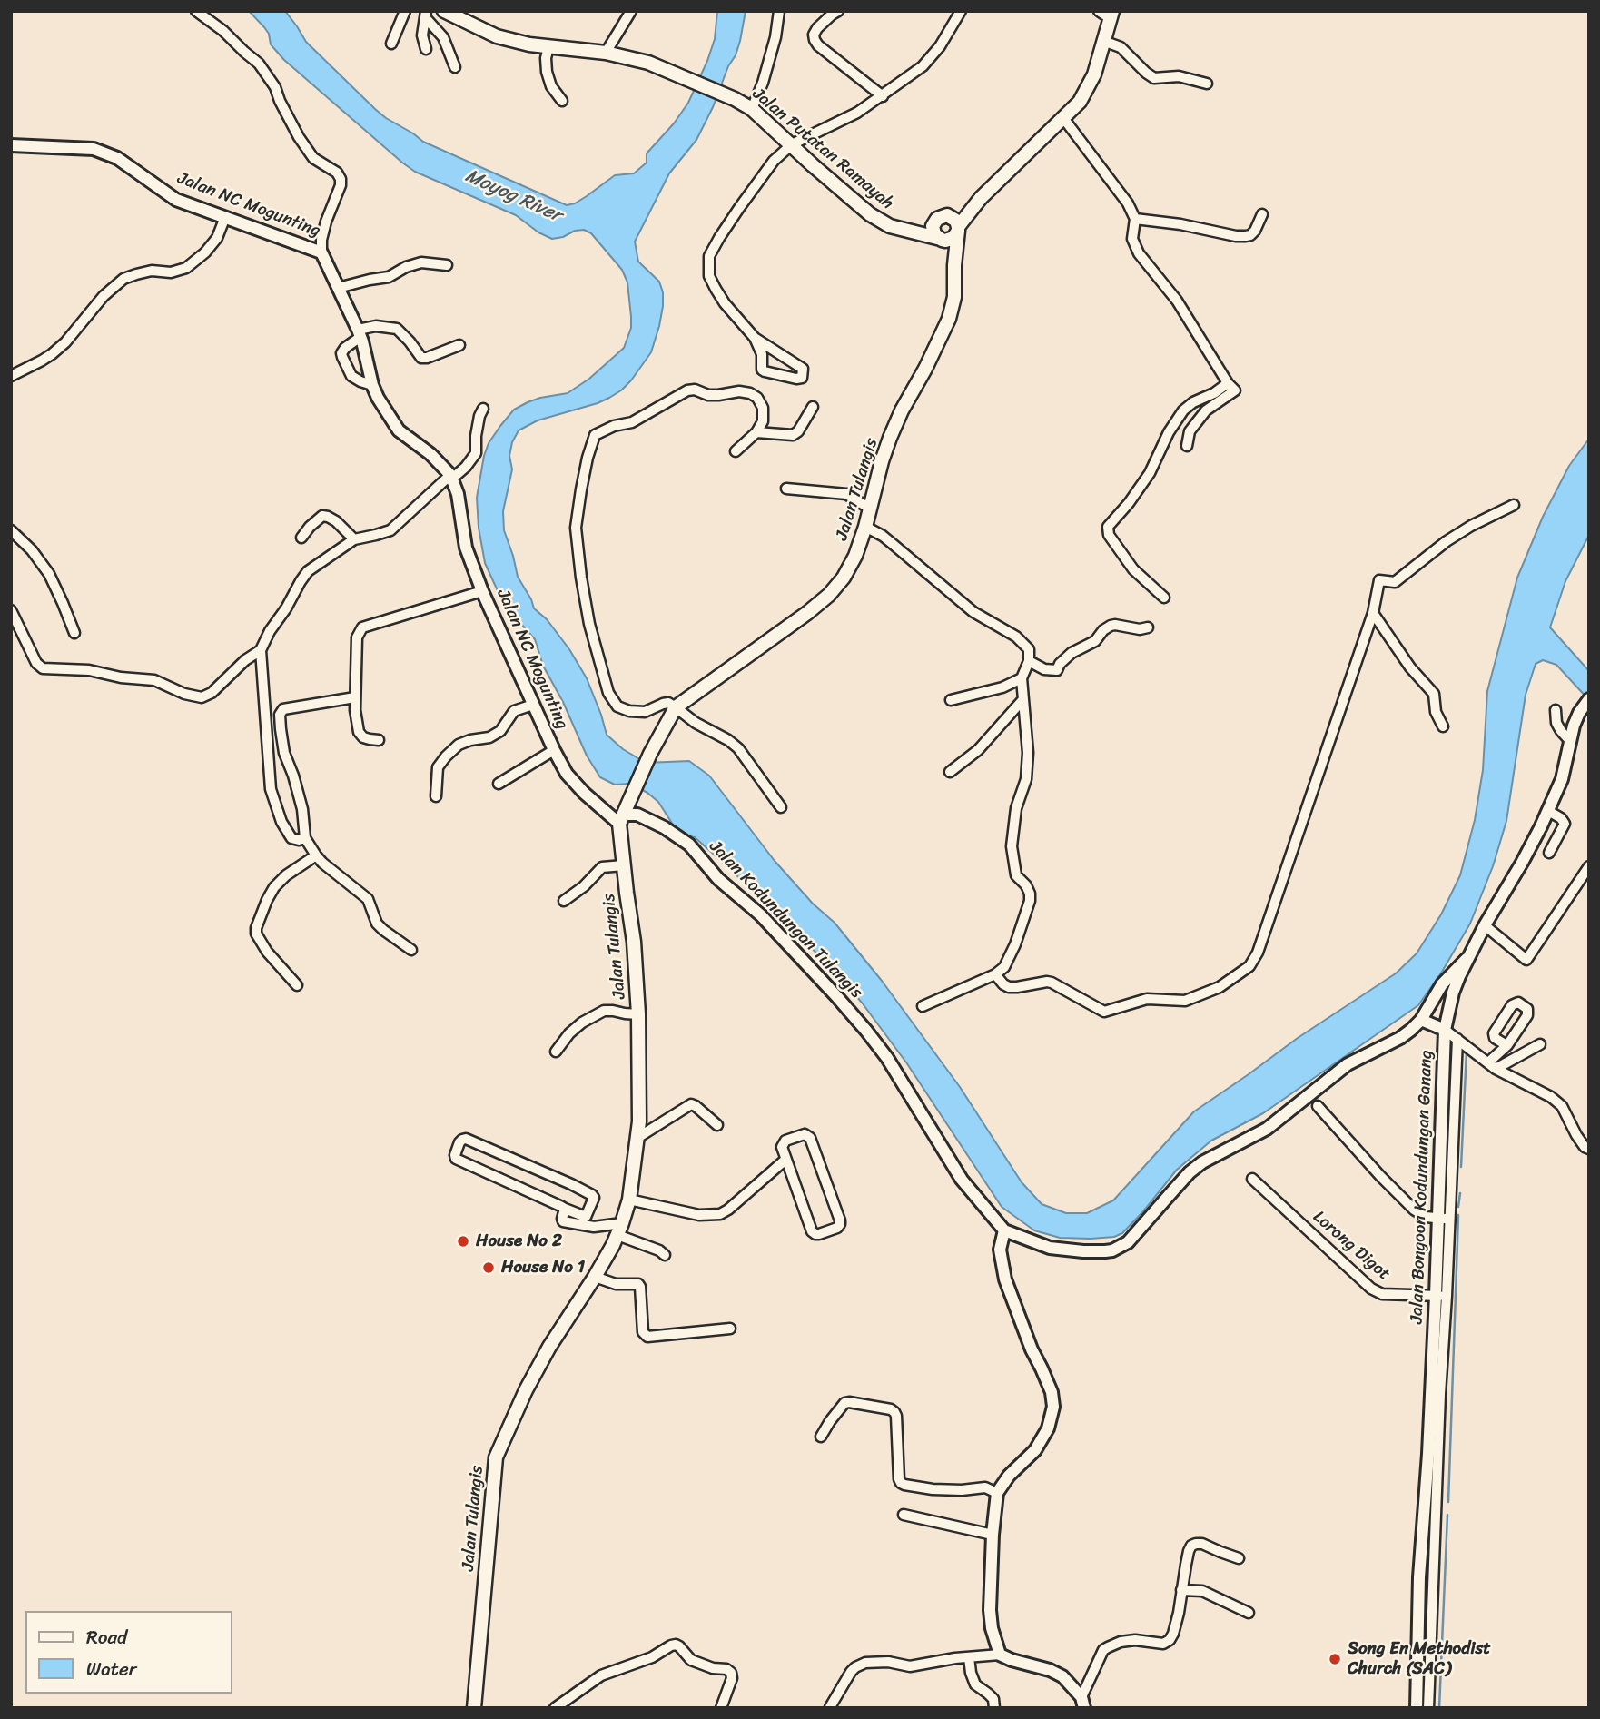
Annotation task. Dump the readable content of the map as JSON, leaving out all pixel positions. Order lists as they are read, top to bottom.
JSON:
{
  "streets": {
    "main road": ["Jalan Putatan Ramayah", "Jalan Tulangis"],
    "street": [
      "Jalan NC Mogunting",
      "Jalan Kodundungan Tulangis",
      "Jalan Bongoon Kodundungan Ganang",
      "Lorong Digot"
    ]
  },
  "crossings": [
    ["Jalan Putatan Ramayah", "Jalan Tulangis"],
    ["Jalan NC Mogunting", "Jalan Tulangis"],
    ["Jalan NC Mogunting", "Jalan Kodundungan Tulangis"],
    ["Jalan Tulangis", "Jalan Kodundungan Tulangis"],
    ["Jalan Kodundungan Tulangis", "Jalan Bongoon Kodundungan Ganang"],
    ["Jalan Bongoon Kodundungan Ganang", "Lorong Digot"]
  ],
  "water": ["Moyog River"],
  "places": ["House No 2", "House No 1", "Song En Methodist Church (SAC)"],
  "legend": ["Road", "Water"]
}
